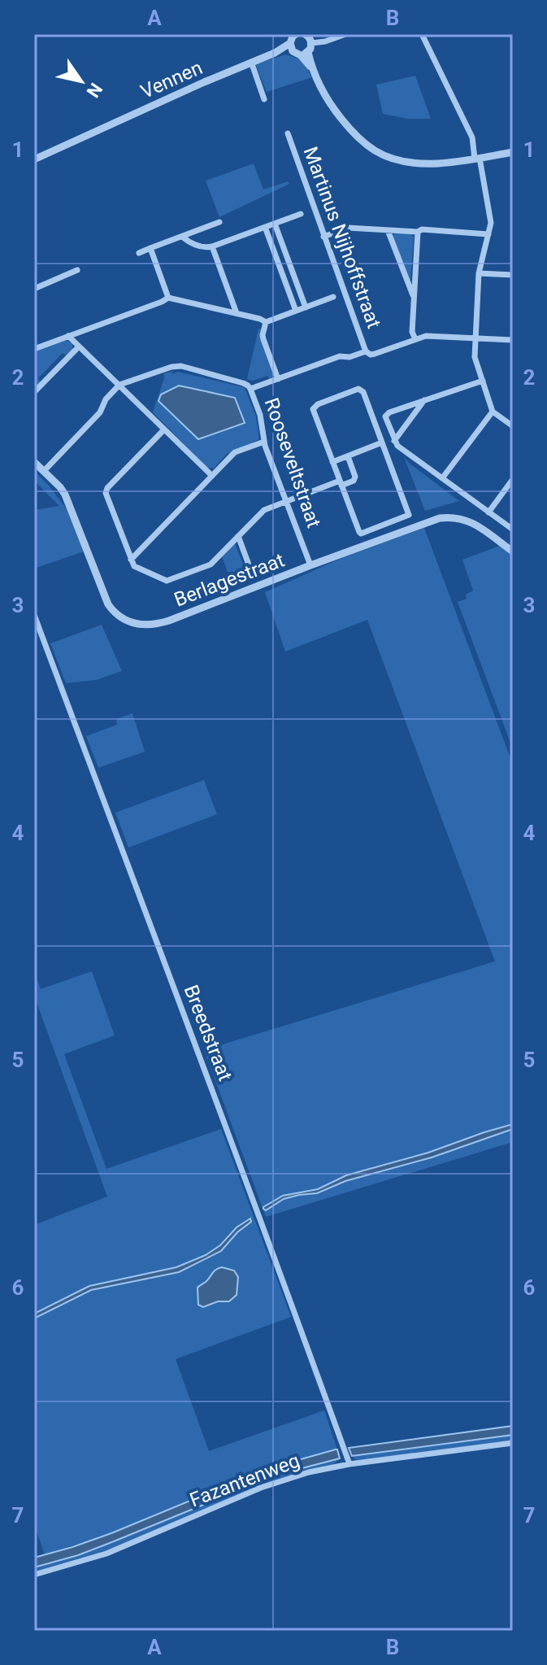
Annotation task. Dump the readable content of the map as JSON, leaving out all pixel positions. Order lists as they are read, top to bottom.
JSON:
{
  "streets": {
    "street": [
      "Vennen",
      "Martinus Nijhoffstraat",
      "Rooseveltstraat",
      "Berlagestraat",
      "Breedstraat",
      "Fazantenweg"
    ]
  },
  "crossings": [
    ["Rooseveltstraat", "Berlagestraat"],
    ["Breedstraat", "Fazantenweg"]
  ],
  "north": "bottom right",
  "grid": {
    "columns": ["A", "B"],
    "rows": [
      "1",
      "2",
      "3",
      "4",
      "5",
      "6",
      "7"
    ]
  }
}
